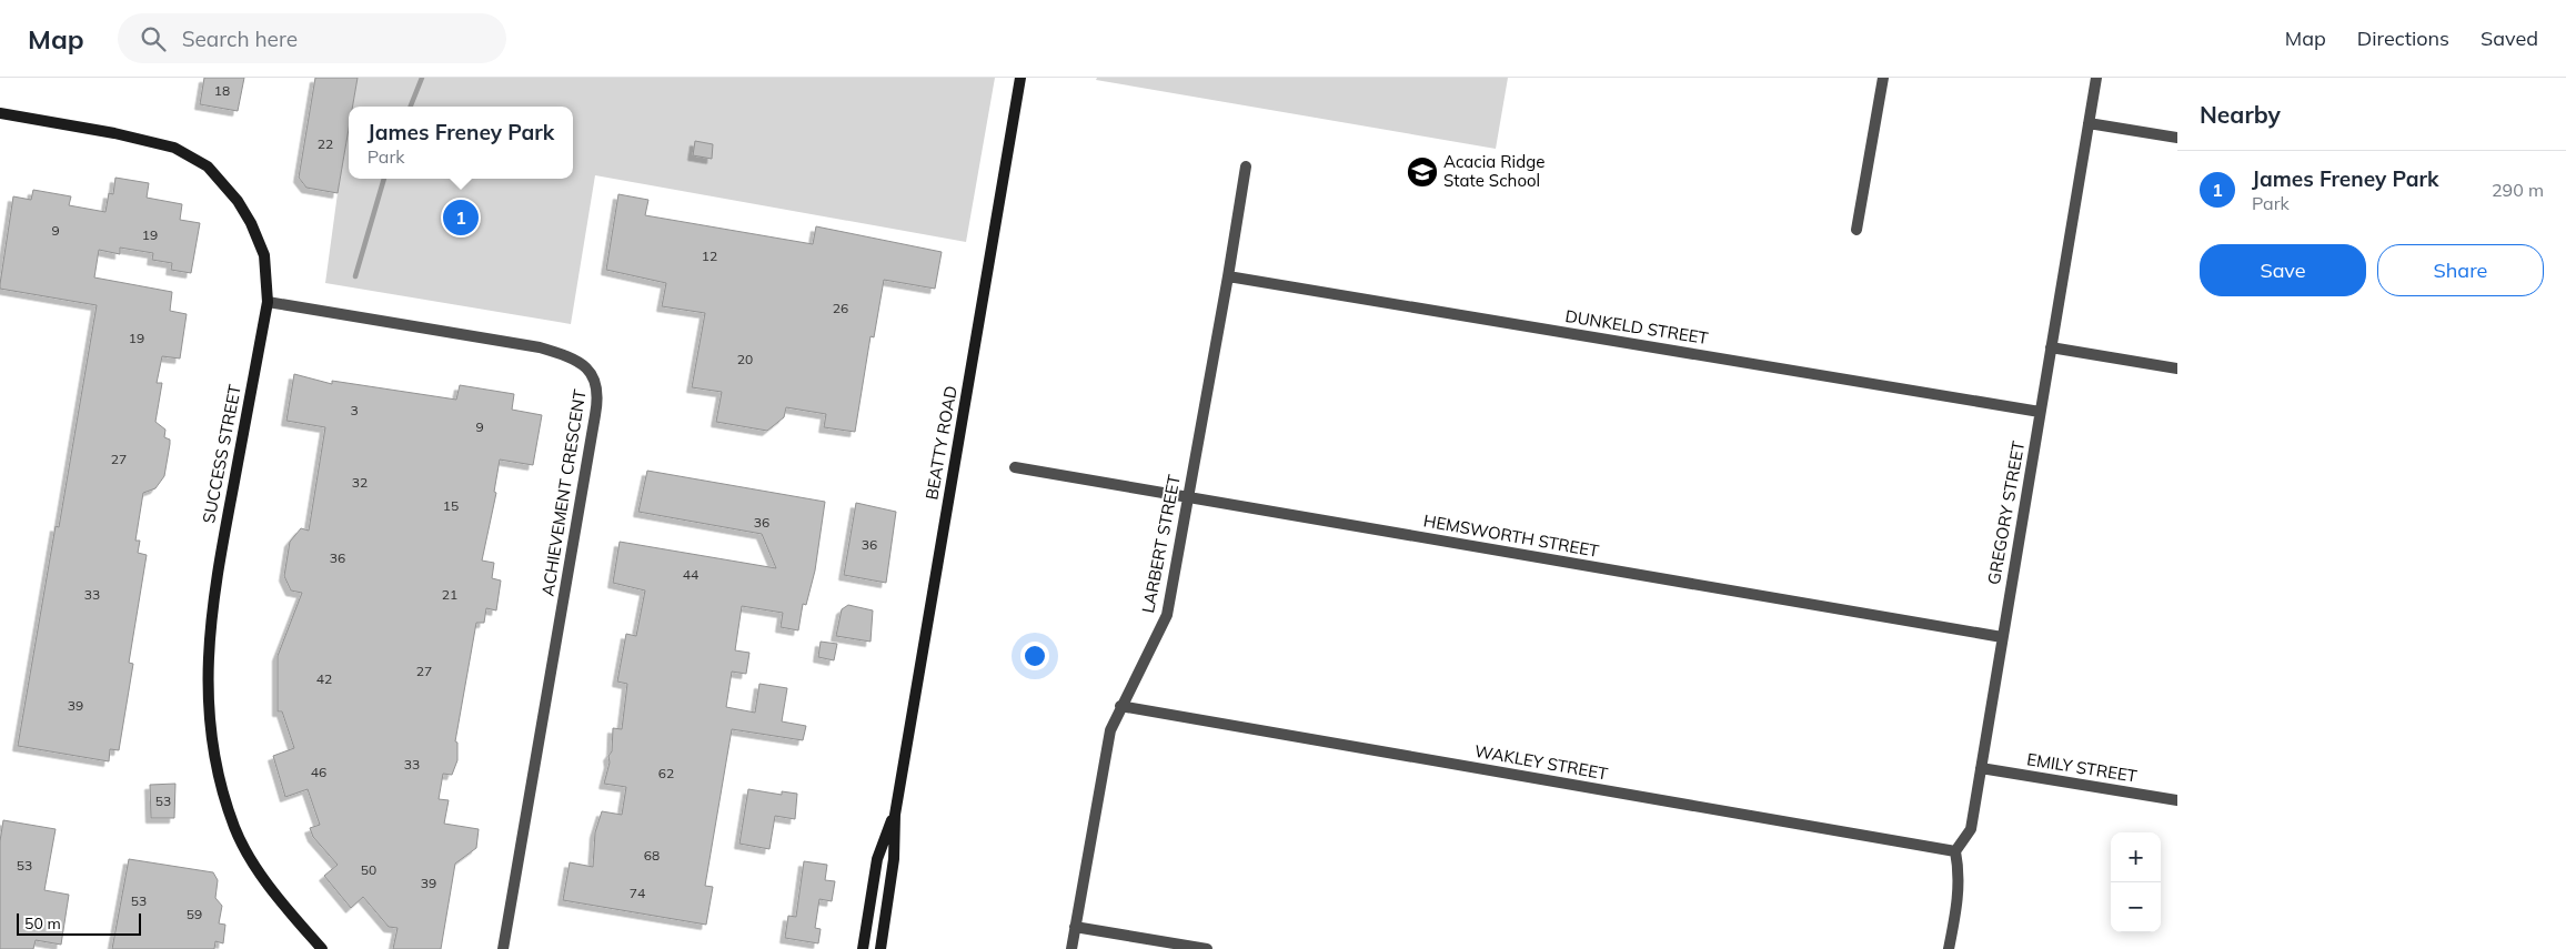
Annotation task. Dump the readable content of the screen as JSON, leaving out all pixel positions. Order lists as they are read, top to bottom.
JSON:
{
  "streets": {
    "street": [
      "DUNKELD STREET",
      "BEATTY ROAD",
      "SUCCESS STREET",
      "ACHIEVEMENT CRESCENT",
      "GREGORY STREET",
      "HEMSWORTH STREET",
      "LARBERT STREET",
      "WAKLEY STREET",
      "EMILY STREET"
    ]
  },
  "crossings": [
    ["DUNKELD STREET", "GREGORY STREET"],
    ["DUNKELD STREET", "LARBERT STREET"],
    ["SUCCESS STREET", "ACHIEVEMENT CRESCENT"],
    ["GREGORY STREET", "HEMSWORTH STREET"],
    ["GREGORY STREET", "WAKLEY STREET"],
    ["GREGORY STREET", "EMILY STREET"],
    ["HEMSWORTH STREET", "LARBERT STREET"],
    ["LARBERT STREET", "WAKLEY STREET"]
  ],
  "places": {
    "school or university": ["Acacia Ridge State School"]
  },
  "house_numbers": [
    "18",
    "22",
    "9",
    "19",
    "12",
    "26",
    "19",
    "20",
    "3",
    "9",
    "27",
    "32",
    "15",
    "36",
    "36",
    "36",
    "44",
    "33",
    "21",
    "27",
    "42",
    "39",
    "33",
    "46",
    "62",
    "53",
    "68",
    "53",
    "50",
    "39",
    "74",
    "53",
    "59"
  ],
  "scale_bar": "50 m",
  "page": {
    "header": "Map",
    "search": "Search here",
    "nav": ["Map", "Directions", "Saved"],
    "heading": "Nearby",
    "popup": ["James Freney Park", "Park"],
    "list": [
      {
        "mark": "1",
        "name": "James Freney Park",
        "note": "Park",
        "value": "290 m"
      }
    ],
    "pins": "1",
    "buttons": ["Save", "Share"],
    "map_buttons": ["+", "−"],
    "scale": "50 m"
  }
}
